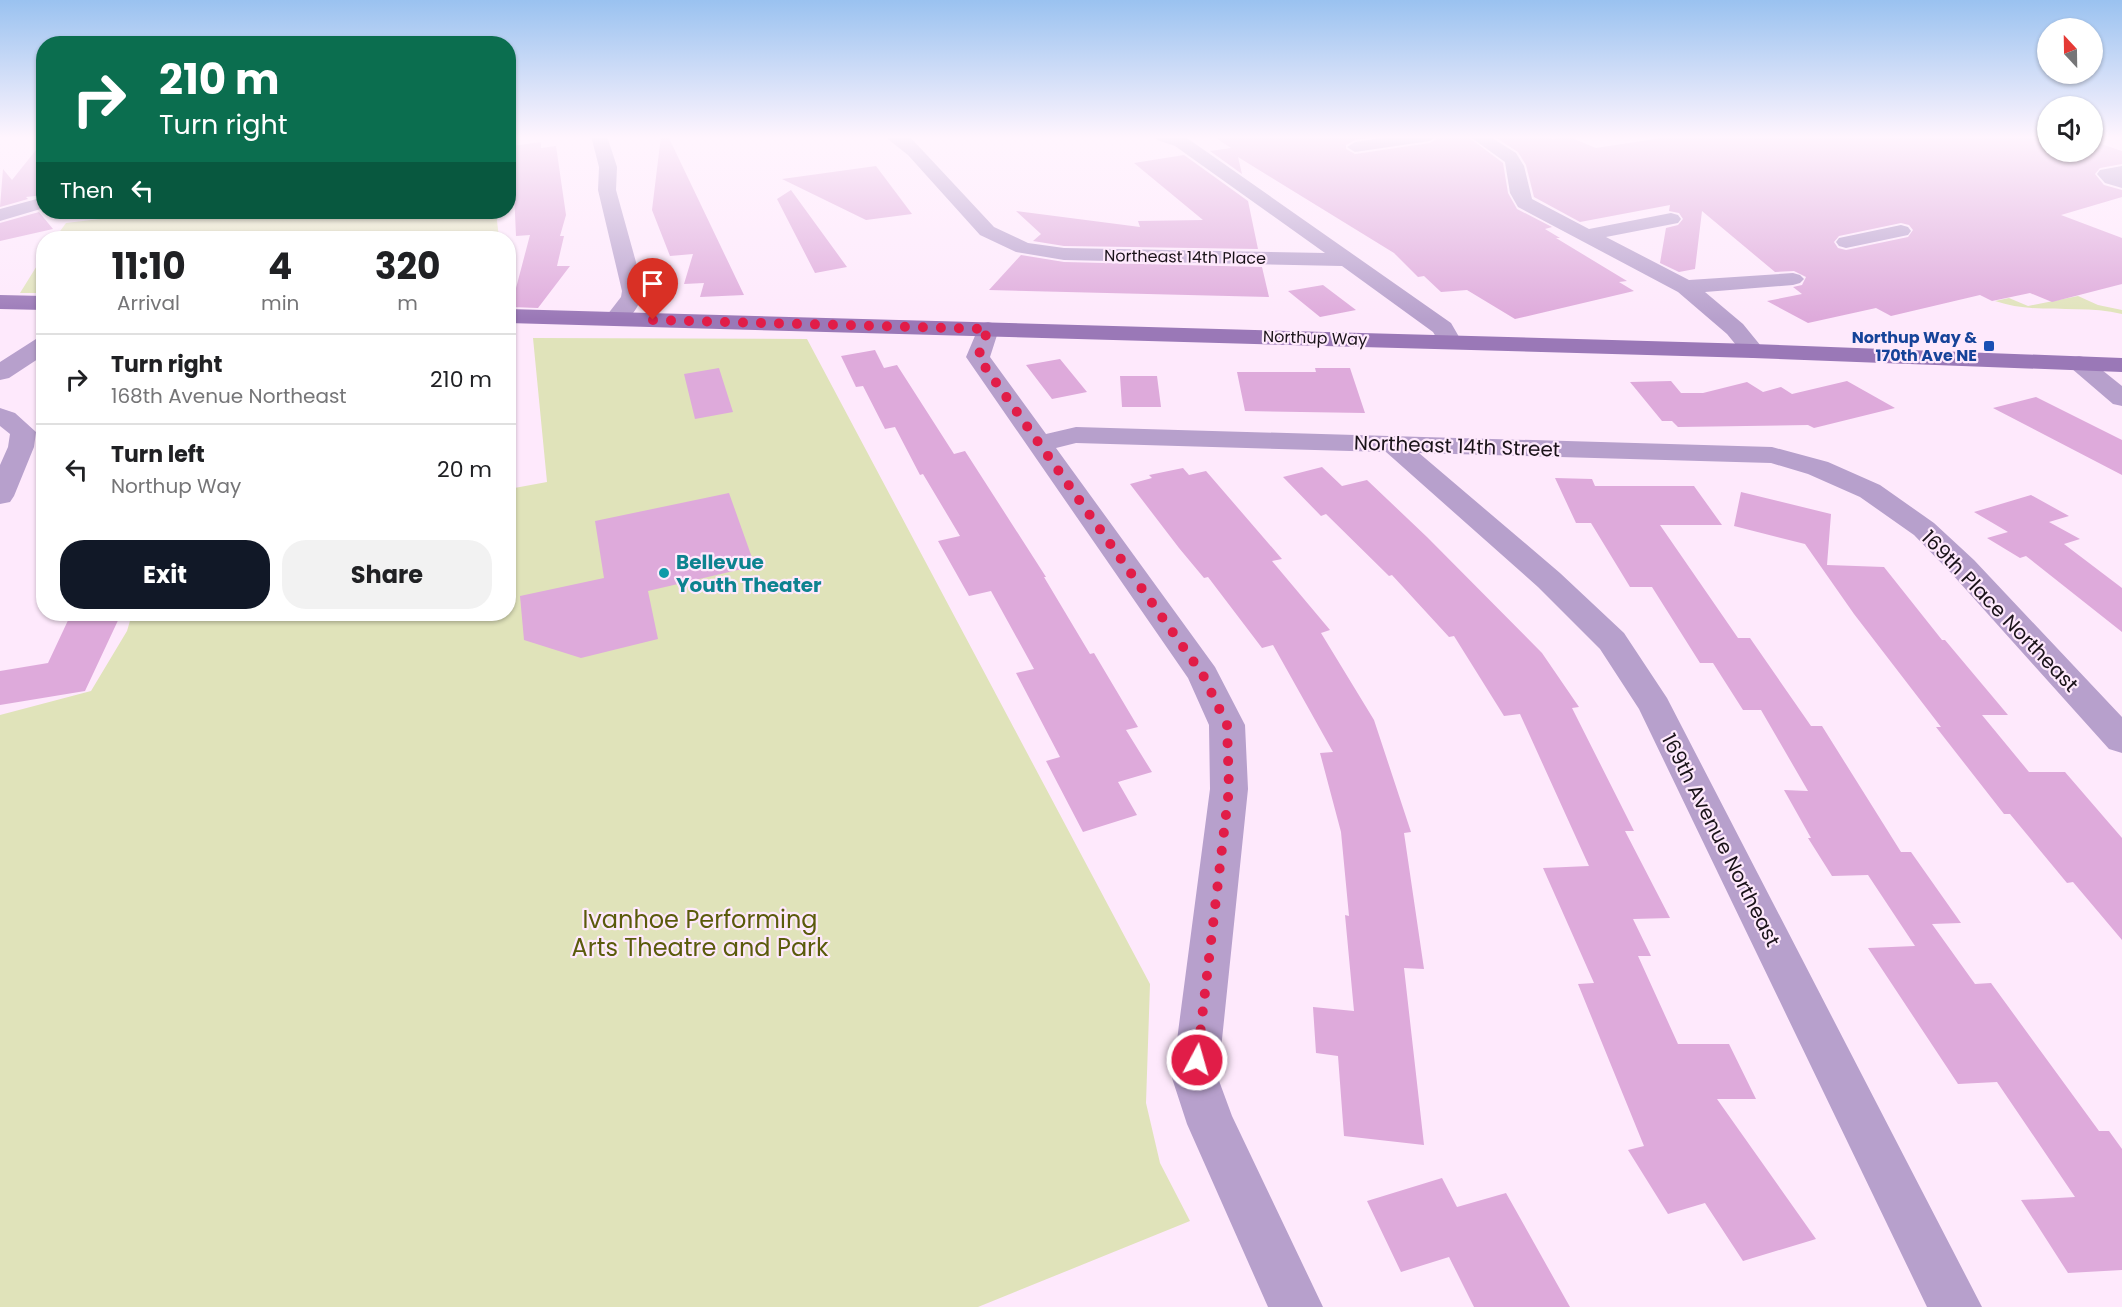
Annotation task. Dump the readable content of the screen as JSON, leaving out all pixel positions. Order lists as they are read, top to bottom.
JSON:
{
  "streets": {
    "street": [
      "Northeast 14th Place",
      "Northup Way",
      "Northeast 14th Street",
      "169th Place Northeast",
      "169th Avenue Northeast"
    ]
  },
  "crossings": [
    ["Northeast 14th Street", "169th Place Northeast"],
    ["Northeast 14th Street", "169th Avenue Northeast"]
  ],
  "parks": ["Ivanhoe Performing Arts Theatre and Park"],
  "places": {
    "transit": ["Northup Way & 170th Ave NE"],
    "other": ["Bellevue Youth Theater"]
  },
  "north": "top",
  "page": {
    "turn": ["210 m", "Turn right"],
    "then": "Then",
    "eta": [
      "11:10",
      "Arrival",
      "4",
      "min",
      "320",
      "m"
    ],
    "list": [
      {
        "name": "Turn right",
        "note": "168th Avenue Northeast",
        "value": "210 m"
      },
      {
        "name": "Turn left",
        "note": "Northup Way",
        "value": "20 m"
      }
    ],
    "buttons": ["Exit", "Share"]
  }
}
